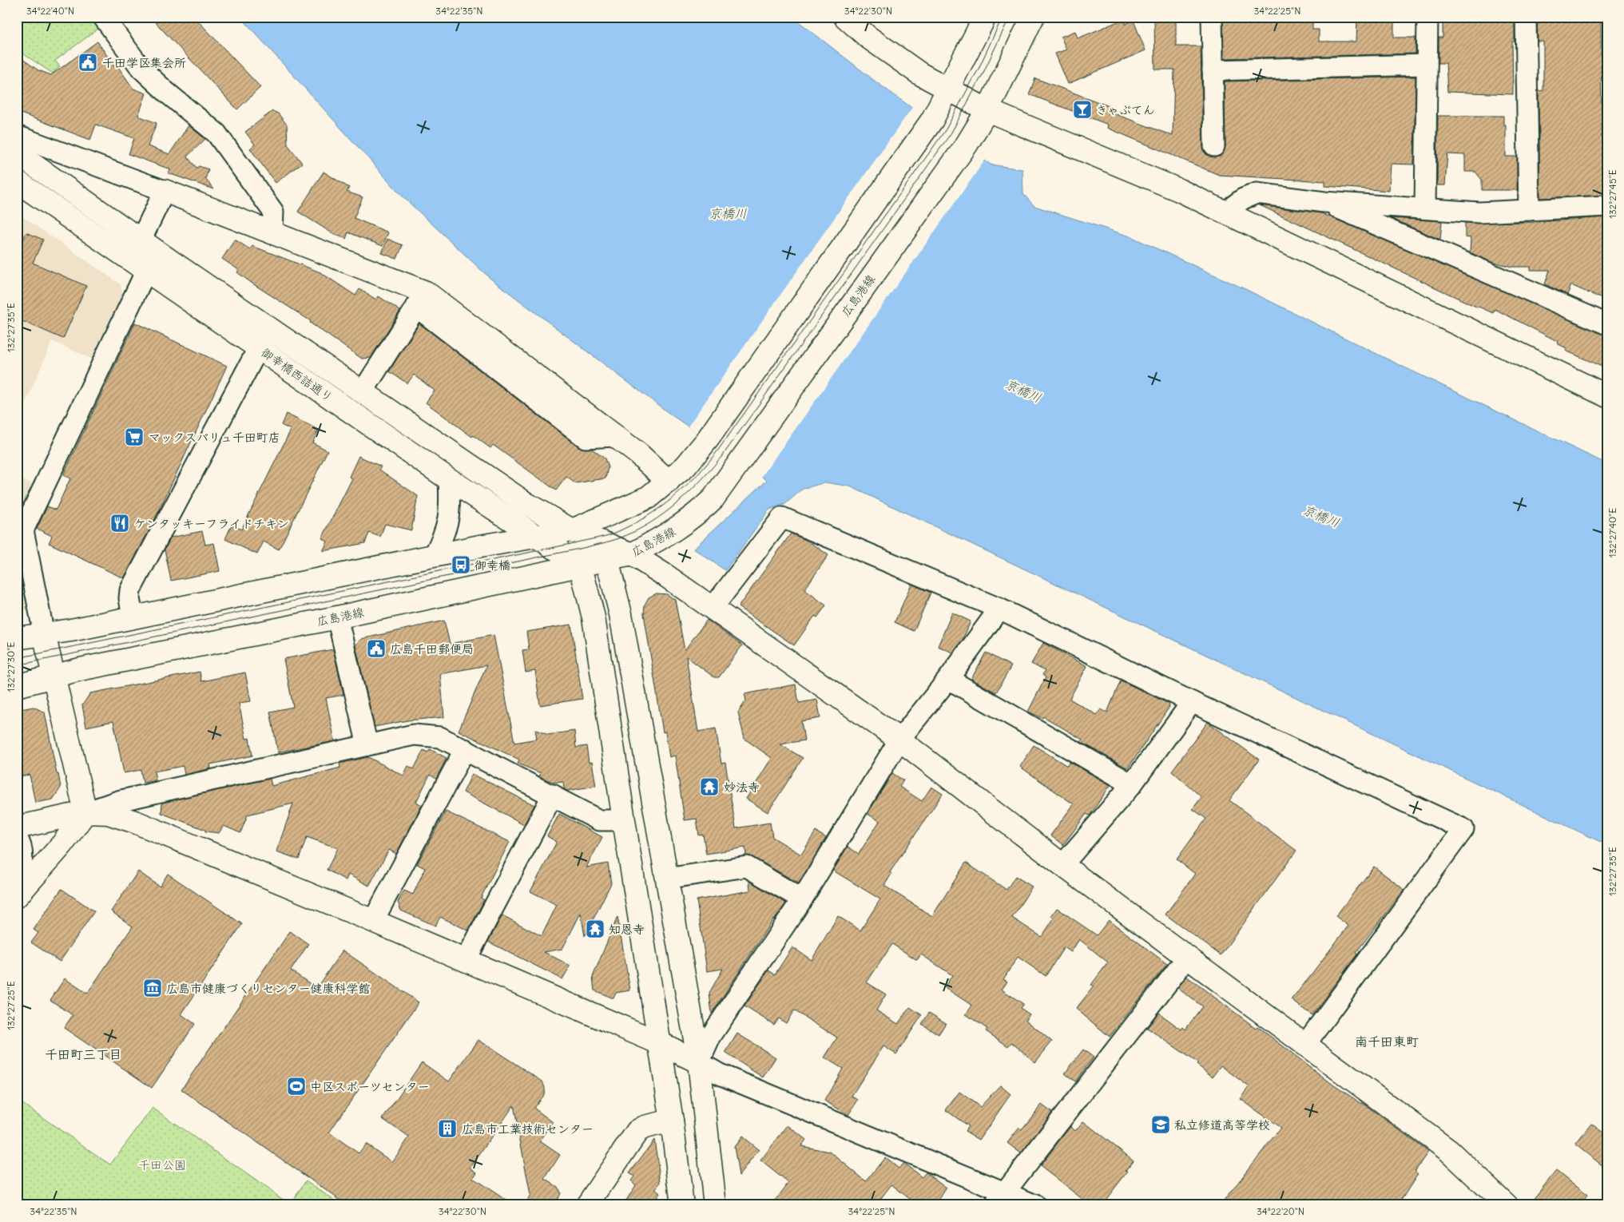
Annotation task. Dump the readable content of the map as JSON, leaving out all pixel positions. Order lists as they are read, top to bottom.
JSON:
{
  "streets": {
    "street": ["広島港線", "御幸橋西詰通り"]
  },
  "crossings": [
    ["広島港線", "御幸橋西詰通り"]
  ],
  "districts": ["南千田東町", "千田町三丁目"],
  "water": ["京橋川"],
  "parks": ["千田公園"],
  "places": {
    "public building": ["千田学区集会所", "広島千田郵便局"],
    "bar": ["きゃぷてん"],
    "supermarket": ["マックスバリュ千田町店"],
    "restaurant": ["ケンタッキーフライドチキン"],
    "bus stop": ["御幸橋"],
    "temple": ["妙法寺", "知恩寺"],
    "museum": ["広島市健康づくりセンター健康科学館"],
    "sports": ["中区スポーツセンター"],
    "school or university": ["私立修道高等学校"],
    "building": ["広島市工業技術センター"]
  },
  "coordinates": [
    "34°22'40\"N",
    "34°22'35\"N",
    "34°22'30\"N",
    "34°22'25\"N",
    "132°27'45\"E",
    "132°27'35\"E",
    "132°27'40\"E",
    "132°27'30\"E",
    "132°27'25\"E",
    "34°22'20\"N"
  ]
}
